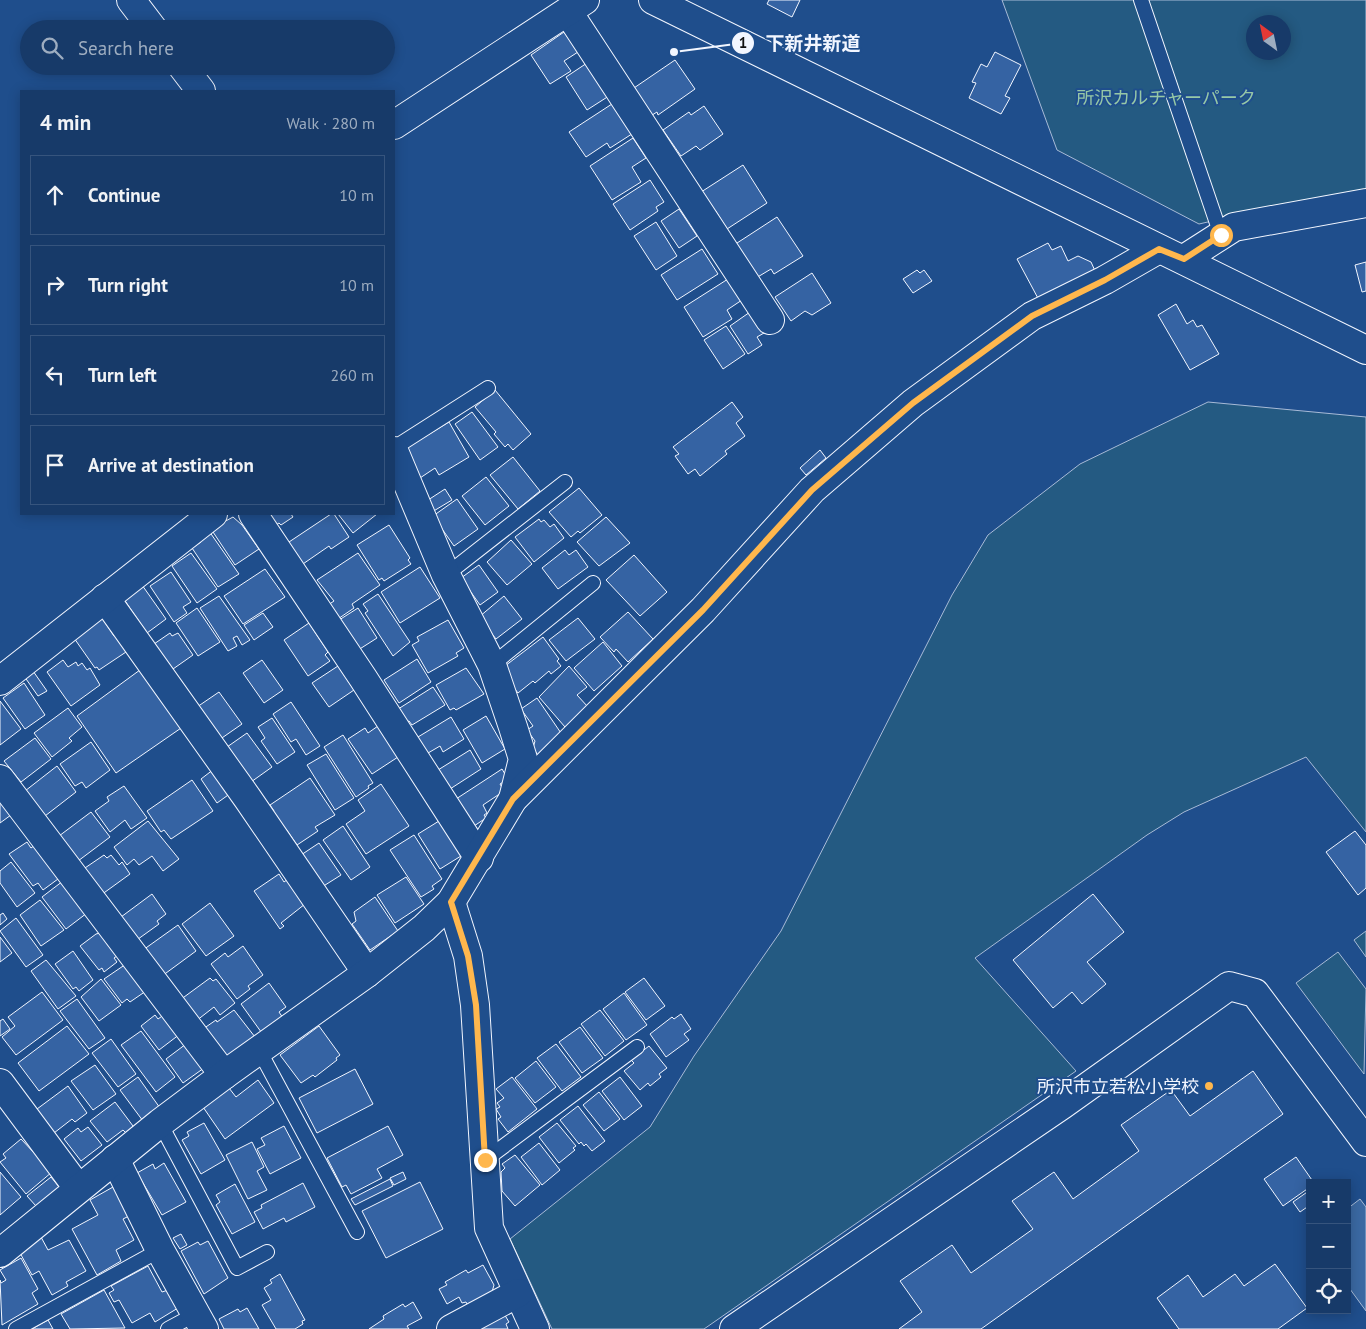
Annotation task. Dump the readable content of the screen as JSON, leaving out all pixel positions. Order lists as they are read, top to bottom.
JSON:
{
  "parks": ["所沢カルチャーパーク"],
  "places": ["下新井新道", "所沢市立若松小学校"],
  "north": "top left",
  "page": {
    "search": "Search here",
    "heading": ["4 min", "Walk · 280 m"],
    "list": [
      ["Continue", "10 m"],
      ["Turn right", "10 m"],
      ["Turn left", "260 m"],
      "Arrive at destination"
    ],
    "map_buttons": ["+", "−"]
  }
}
